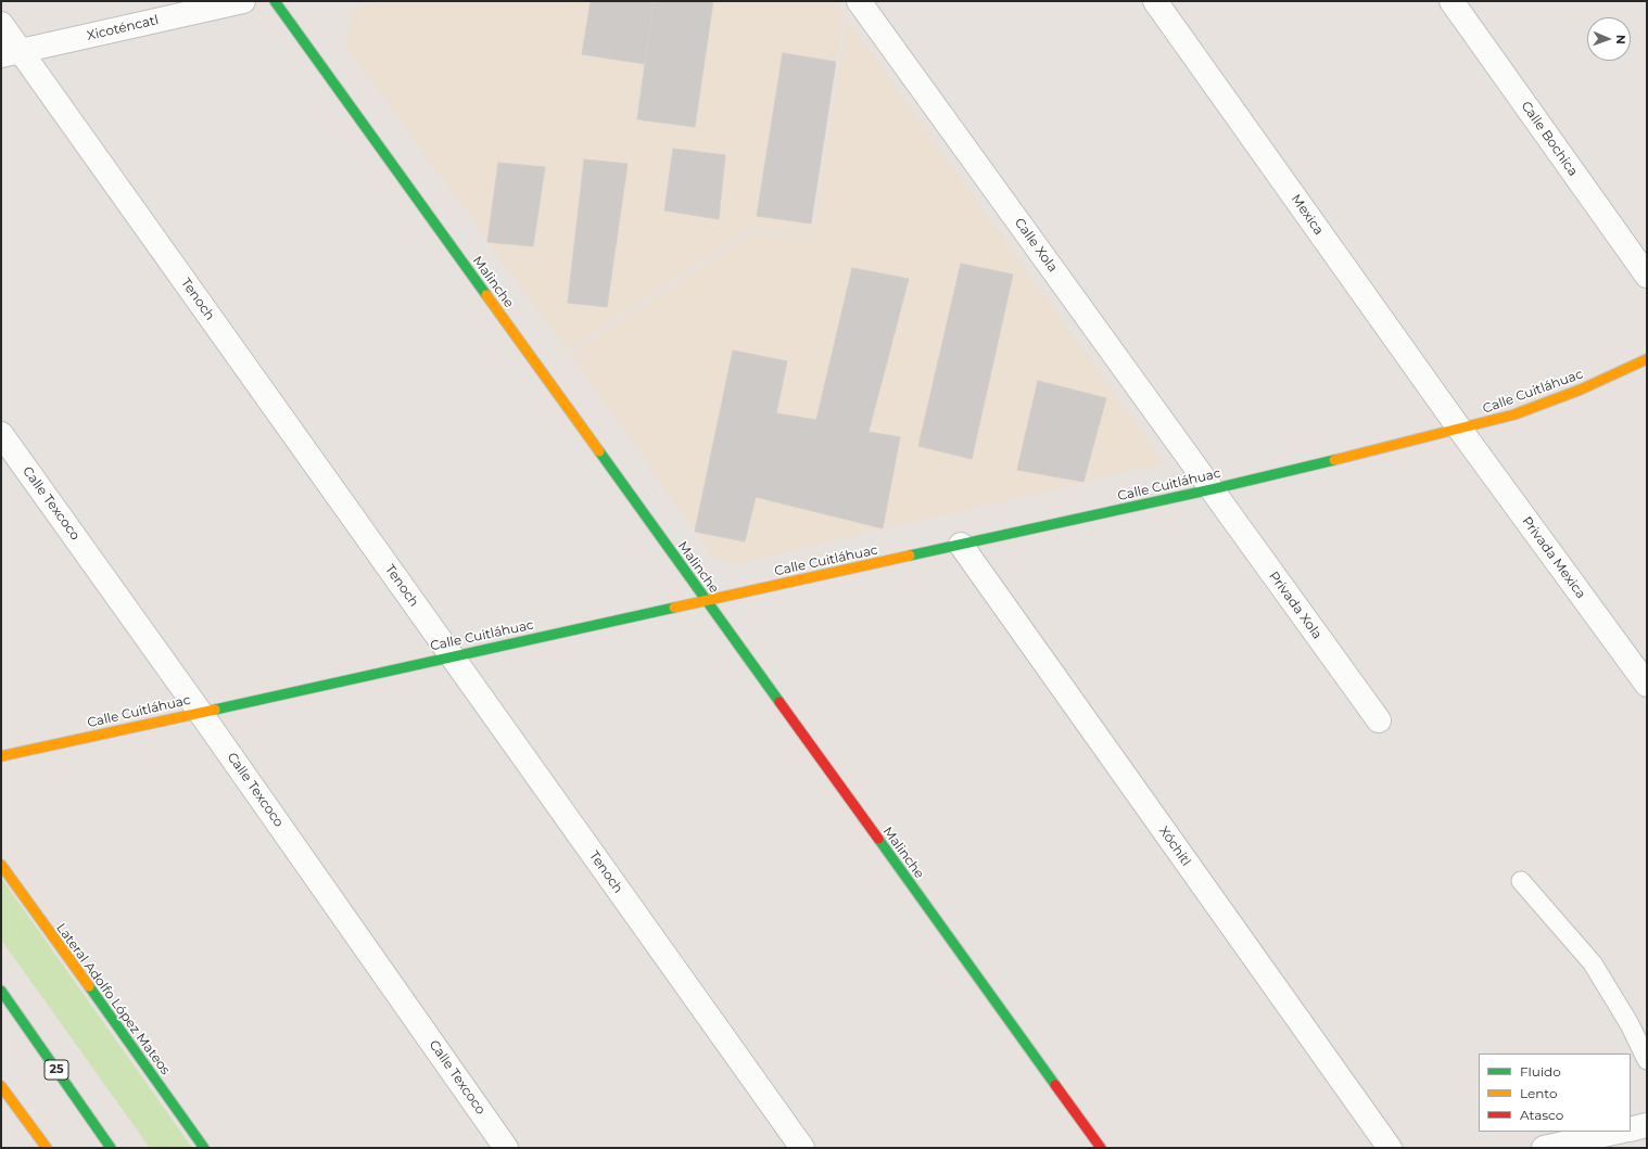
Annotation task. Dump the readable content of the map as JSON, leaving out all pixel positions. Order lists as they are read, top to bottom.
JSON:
{
  "streets": {
    "street": [
      "Xicoténcatl",
      "Calle Bochica",
      "Mexica",
      "Calle Xola",
      "Malinche",
      "Tenoch",
      "Calle Cuitláhuac",
      "Calle Texcoco",
      "Privada Mexica",
      "Privada Xola",
      "Xóchitl",
      "Lateral Adolfo López Mateos",
      "25"
    ]
  },
  "crossings": [
    ["Xicoténcatl", "Tenoch"],
    ["Mexica", "Calle Cuitláhuac"],
    ["Mexica", "Privada Mexica"],
    ["Calle Xola", "Calle Cuitláhuac"],
    ["Calle Xola", "Privada Xola"],
    ["Malinche", "Calle Cuitláhuac"],
    ["Tenoch", "Calle Cuitláhuac"],
    ["Calle Cuitláhuac", "Calle Texcoco"],
    ["Calle Cuitláhuac", "Privada Mexica"],
    ["Calle Cuitláhuac", "Privada Xola"],
    ["Calle Cuitláhuac", "Xóchitl"]
  ],
  "legend": ["Fluido", "Lento", "Atasco"],
  "north": "right"
}
